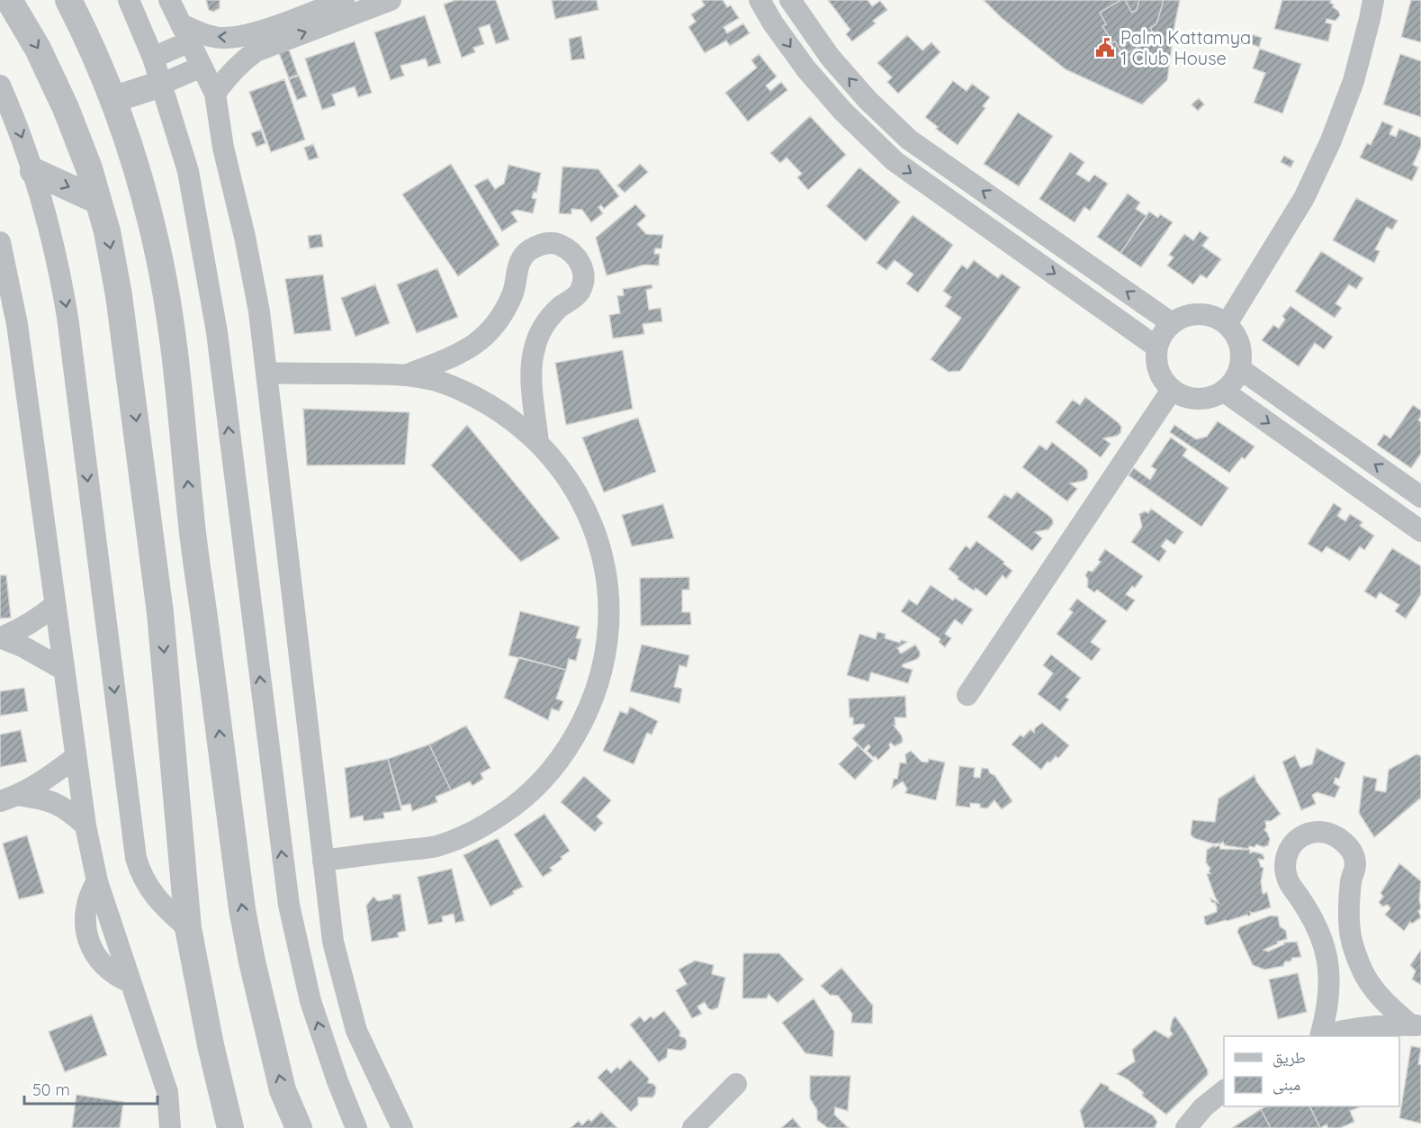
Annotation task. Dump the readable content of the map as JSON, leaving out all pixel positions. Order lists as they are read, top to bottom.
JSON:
{
  "places": {
    "public building": ["Palm Kattamya 1 Club House"]
  },
  "legend": ["طريق", "مبنى"],
  "scale_bar": "50 m"
}
